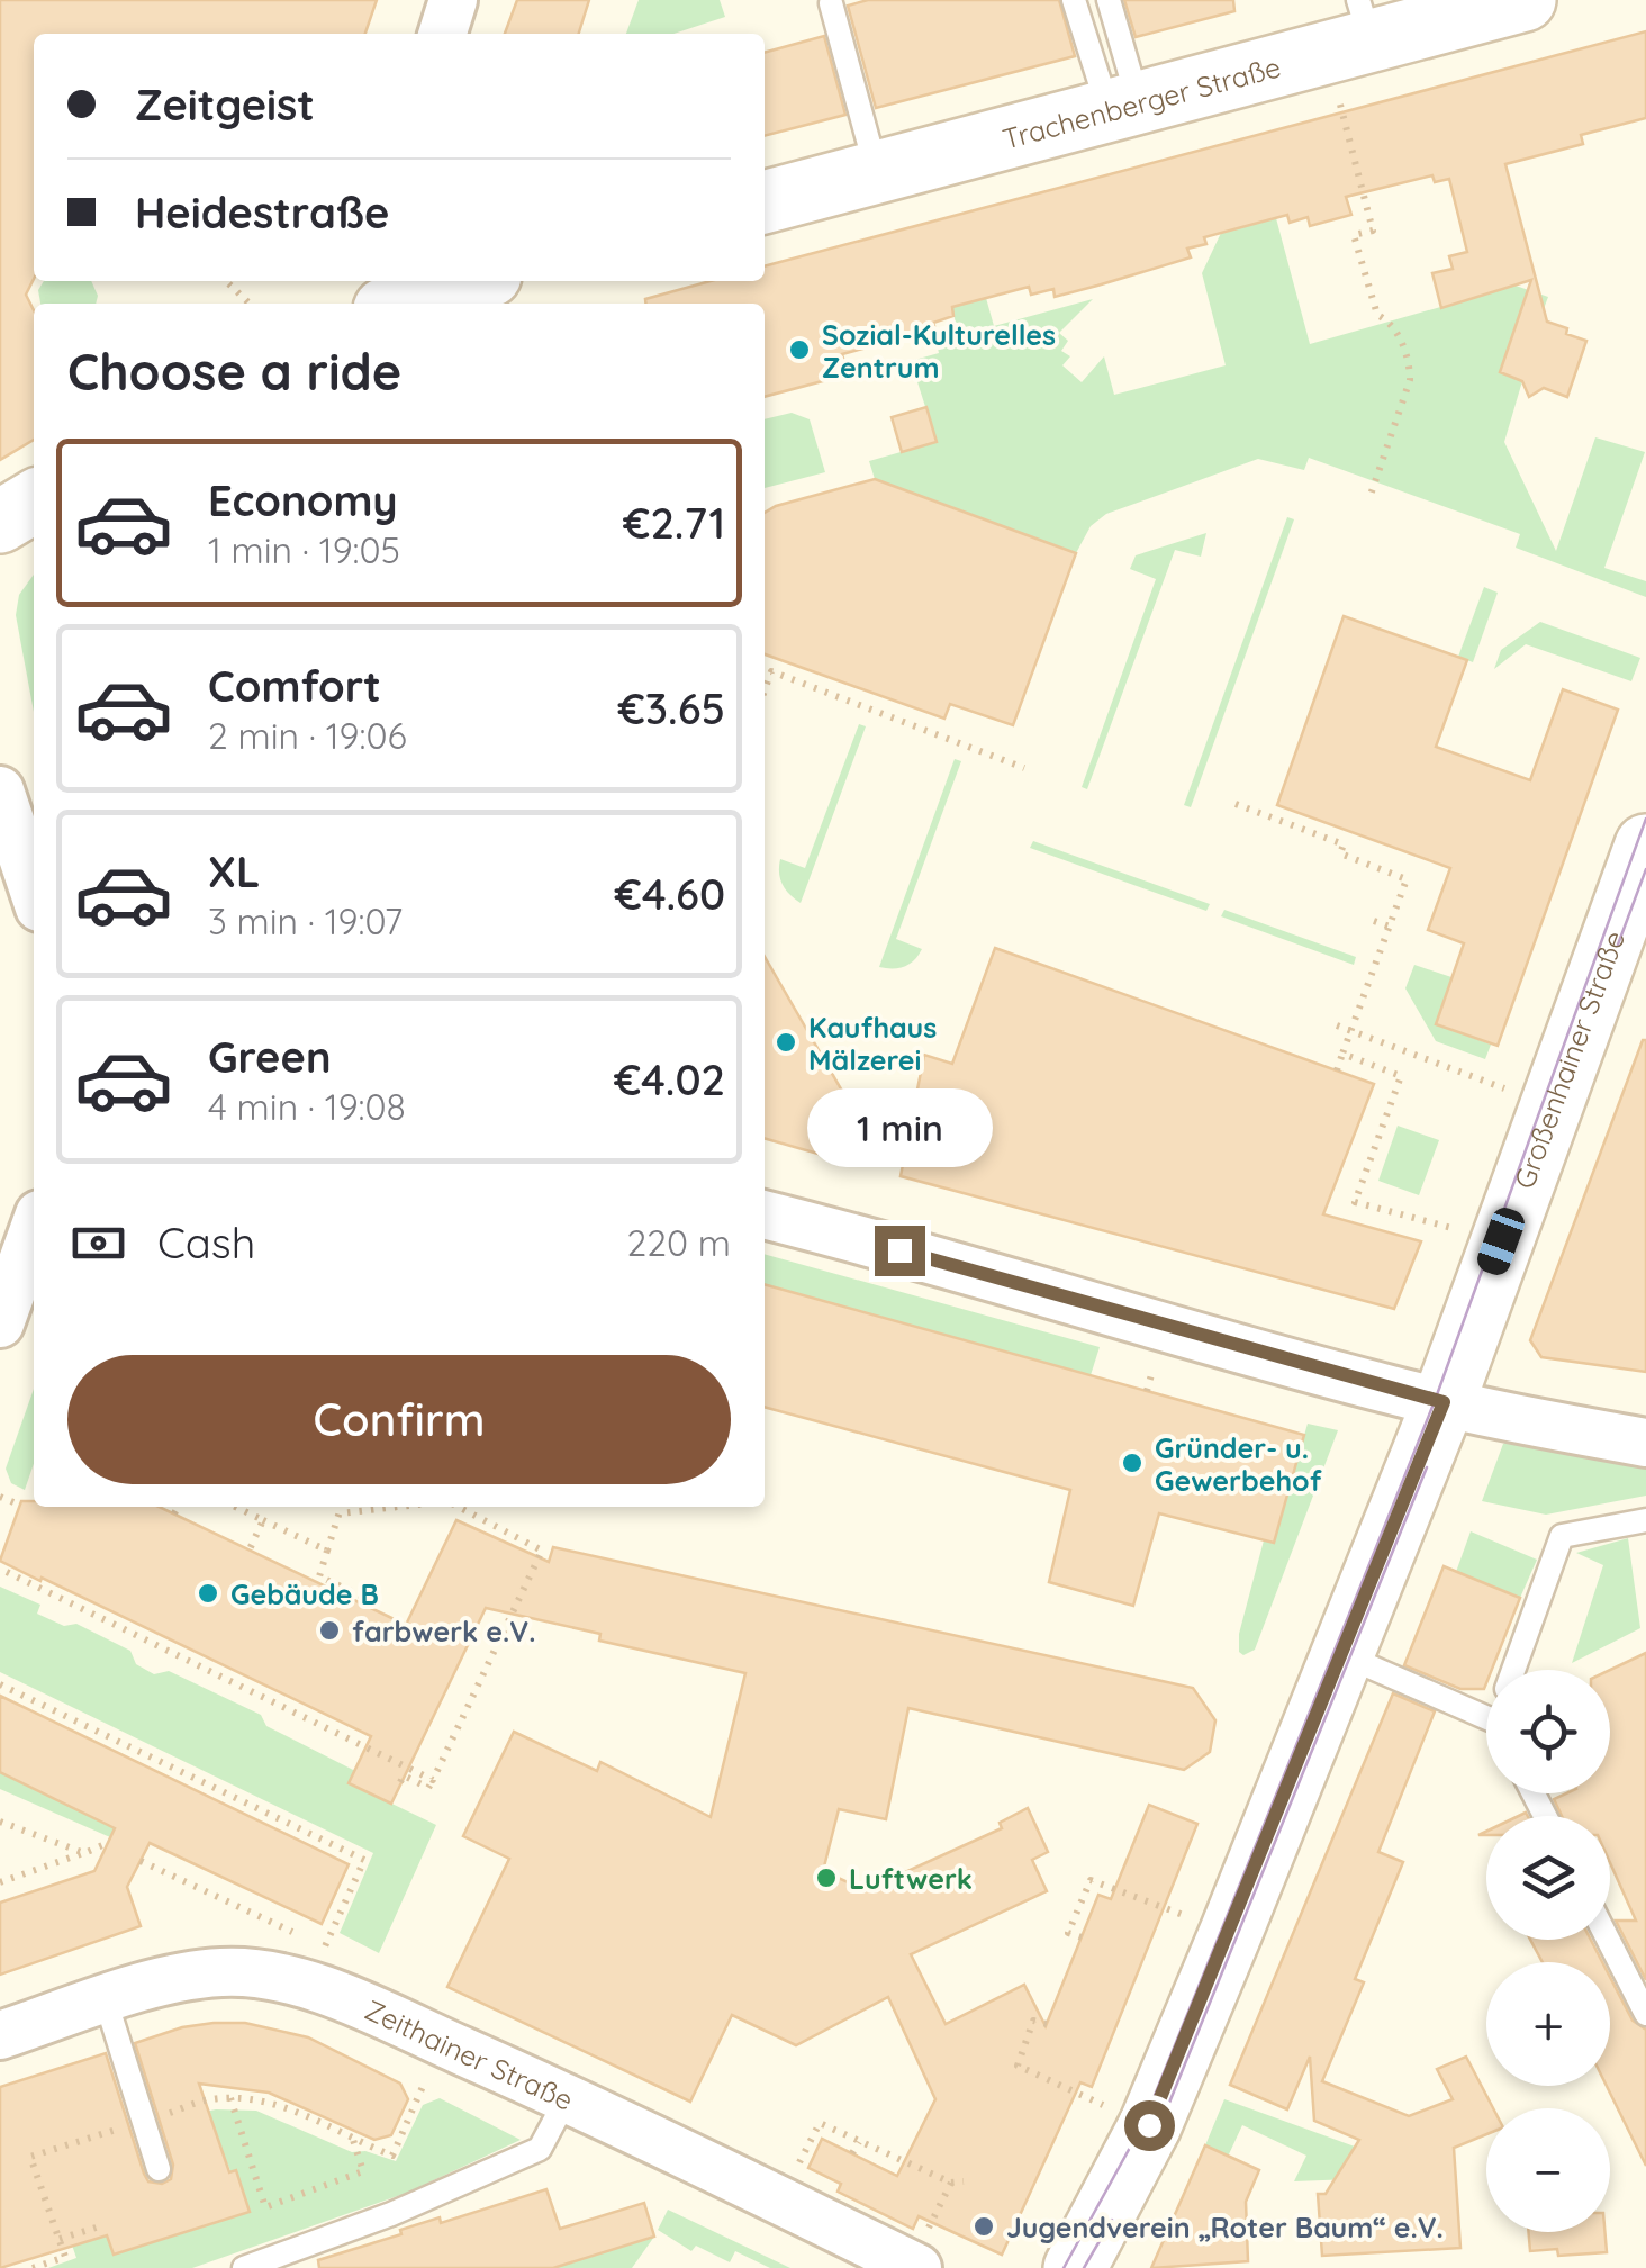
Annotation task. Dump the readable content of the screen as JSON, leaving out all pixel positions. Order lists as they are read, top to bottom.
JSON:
{
  "streets": {
    "main road": ["Trachenberger Straße", "Großenhainer Straße"],
    "street": ["Zeithainer Straße"]
  },
  "places": [
    "Sozial-Kulturelles Zentrum",
    "Kaufhaus Mälzerei",
    "Gründer- u. Gewerbehof",
    "Gebäude B",
    "farbwerk e.V.",
    "Luftwerk",
    "Jugendverein „Roter Baum“ e.V."
  ],
  "page": {
    "banner": ["Zeitgeist", "Heidestraße"],
    "heading": "Choose a ride",
    "list": [
      {
        "name": "Economy",
        "note": "1 min · 19:05",
        "value": "€2.71"
      },
      {
        "name": "Comfort",
        "note": "2 min · 19:06",
        "value": "€3.65"
      },
      {
        "name": "XL",
        "note": "3 min · 19:07",
        "value": "€4.60"
      },
      {
        "name": "Green",
        "note": "4 min · 19:08",
        "value": "€4.02"
      }
    ],
    "bubble": "1 min",
    "pay": ["Cash", "220 m"],
    "buttons": "Confirm",
    "map_buttons": ["+", "−"]
  }
}
